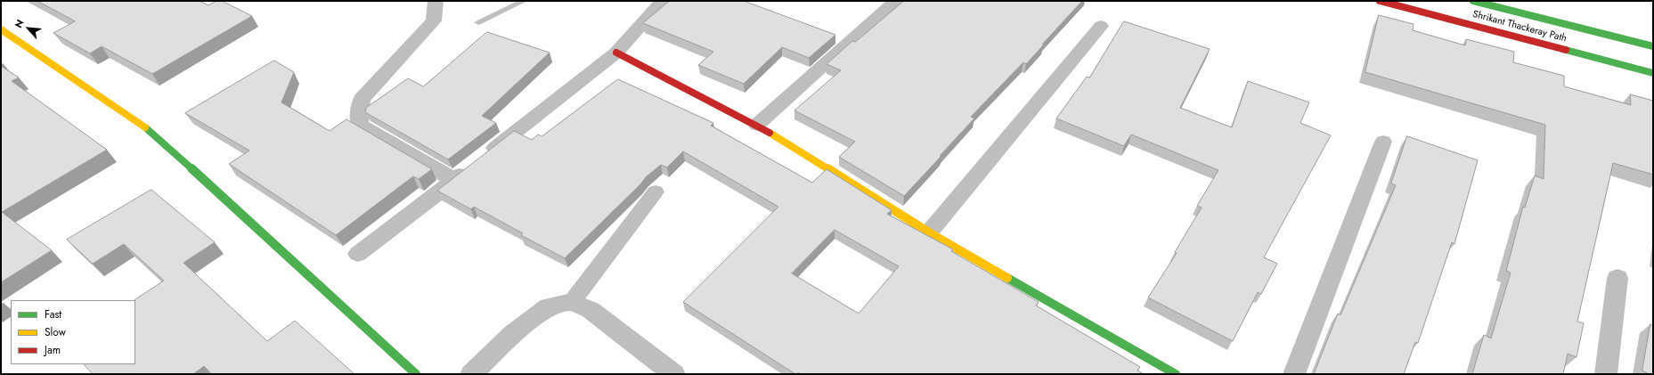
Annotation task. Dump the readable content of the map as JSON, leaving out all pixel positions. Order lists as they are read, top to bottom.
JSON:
{
  "streets": {
    "street": ["Shrikant Thackeray Path"]
  },
  "legend": ["Fast", "Slow", "Jam"],
  "north": "top left"
}
